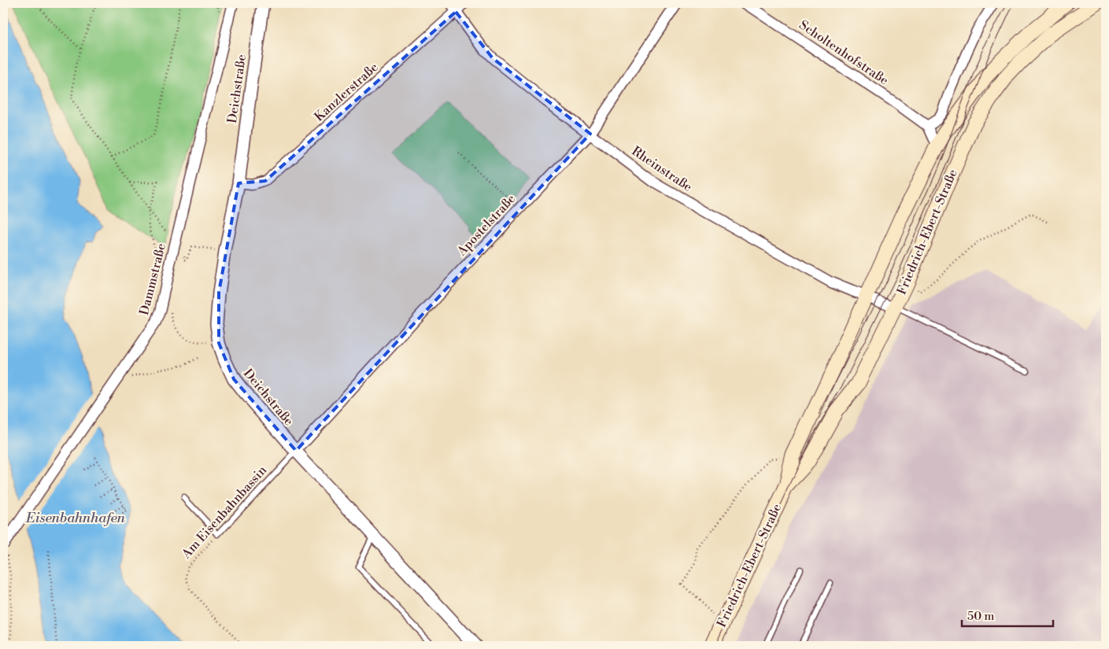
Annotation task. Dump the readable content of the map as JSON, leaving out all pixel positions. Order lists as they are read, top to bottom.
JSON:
{
  "streets": {
    "main road": ["Friedrich-Ebert-Straße"],
    "street": [
      "Scholtenhofstraße",
      "Deichstraße",
      "Kanzlerstraße",
      "Rheinstraße",
      "Apostelstraße",
      "Dammstraße"
    ],
    "lane": ["Am Eisenbahnbassin"]
  },
  "crossings": [
    ["Deichstraße", "Kanzlerstraße"],
    ["Deichstraße", "Apostelstraße"],
    ["Deichstraße", "Am Eisenbahnbassin"],
    ["Kanzlerstraße", "Rheinstraße"],
    ["Rheinstraße", "Apostelstraße"],
    ["Rheinstraße", "Friedrich-Ebert-Straße"],
    ["Apostelstraße", "Am Eisenbahnbassin"]
  ],
  "water": ["Eisenbahnhafen"],
  "scale_bar": "50 m"
}
